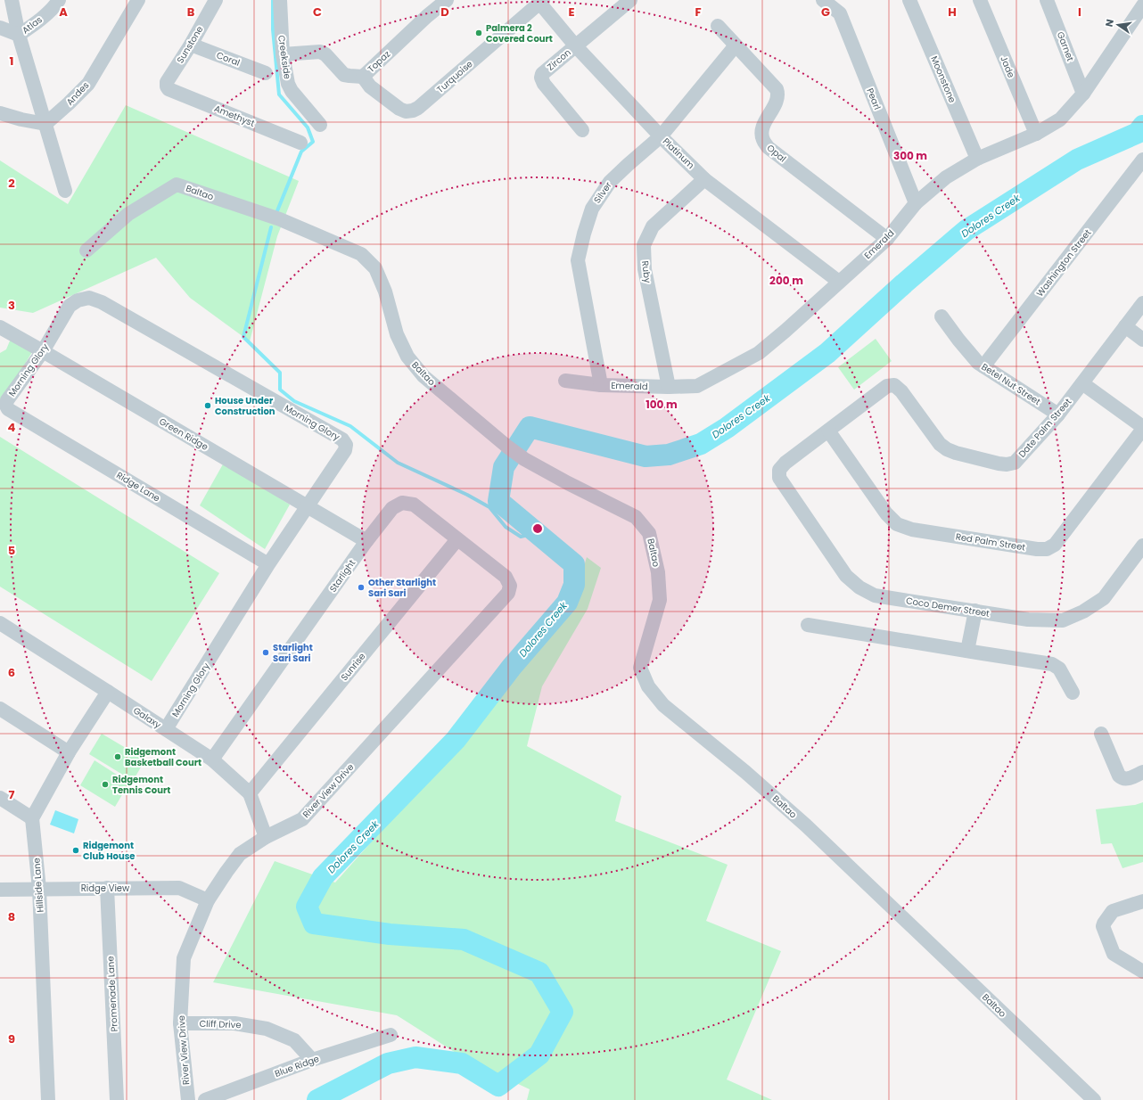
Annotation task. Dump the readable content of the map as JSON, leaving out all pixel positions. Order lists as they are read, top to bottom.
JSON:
{
  "streets": {
    "street": [
      "Atlas",
      "Sunstone",
      "Garnet",
      "Creekside",
      "Coral",
      "Zircon",
      "Topaz",
      "Jade",
      "Turquoise",
      "Moonstone",
      "Andes",
      "Pearl",
      "Amethyst",
      "Platinum",
      "Opal",
      "Baltao",
      "Silver",
      "Emerald",
      "Washington Street",
      "Ruby",
      "Morning Glory",
      "Betel Nut Street",
      "Date Palm Street",
      "Green Ridge",
      "Ridge Lane",
      "Red Palm Street",
      "Starlight",
      "Coco Demer Street",
      "Sunrise",
      "Galaxy",
      "River View Drive",
      "Hillside Lane",
      "Ridge View",
      "Promenade Lane",
      "Cliff Drive",
      "Blue Ridge"
    ]
  },
  "crossings": [
    ["Sunstone", "Coral"],
    ["Sunstone", "Amethyst"],
    ["Garnet", "Emerald"],
    ["Creekside", "Topaz"],
    ["Zircon", "Platinum"],
    ["Topaz", "Turquoise"],
    ["Jade", "Emerald"],
    ["Turquoise", "Platinum"],
    ["Moonstone", "Emerald"],
    ["Pearl", "Emerald"],
    ["Platinum", "Silver"],
    ["Platinum", "Emerald"],
    ["Platinum", "Ruby"],
    ["Opal", "Silver"],
    ["Opal", "Emerald"],
    ["Silver", "Emerald"],
    ["Emerald", "Ruby"],
    ["Washington Street", "Betel Nut Street"],
    ["Morning Glory", "Green Ridge"],
    ["Morning Glory", "Ridge Lane"],
    ["Morning Glory", "Galaxy"],
    ["Betel Nut Street", "Date Palm Street"],
    ["Date Palm Street", "Red Palm Street"],
    ["Date Palm Street", "Coco Demer Street"],
    ["Green Ridge", "Starlight"],
    ["Starlight", "Sunrise"],
    ["Starlight", "Galaxy"],
    ["Starlight", "River View Drive"],
    ["Sunrise", "Galaxy"],
    ["Galaxy", "River View Drive"],
    ["River View Drive", "Ridge View"],
    ["River View Drive", "Cliff Drive"],
    ["Hillside Lane", "Ridge View"],
    ["Ridge View", "Promenade Lane"],
    ["Cliff Drive", "Blue Ridge"]
  ],
  "water": ["Dolores Creek"],
  "places": [
    "Palmera 2 Covered Court",
    "House Under Construction",
    "Other Starlight Sari Sari",
    "Starlight Sari Sari",
    "Ridgemont Basketball Court",
    "Ridgemont Tennis Court",
    "Ridgemont Club House"
  ],
  "north": "left",
  "grid": {
    "columns": [
      "A",
      "B",
      "C",
      "D",
      "E",
      "F",
      "G",
      "H",
      "I"
    ],
    "rows": [
      "1",
      "2",
      "3",
      "4",
      "5",
      "6",
      "7",
      "8",
      "9"
    ]
  },
  "rings": ["300 m", "200 m", "100 m"]
}
